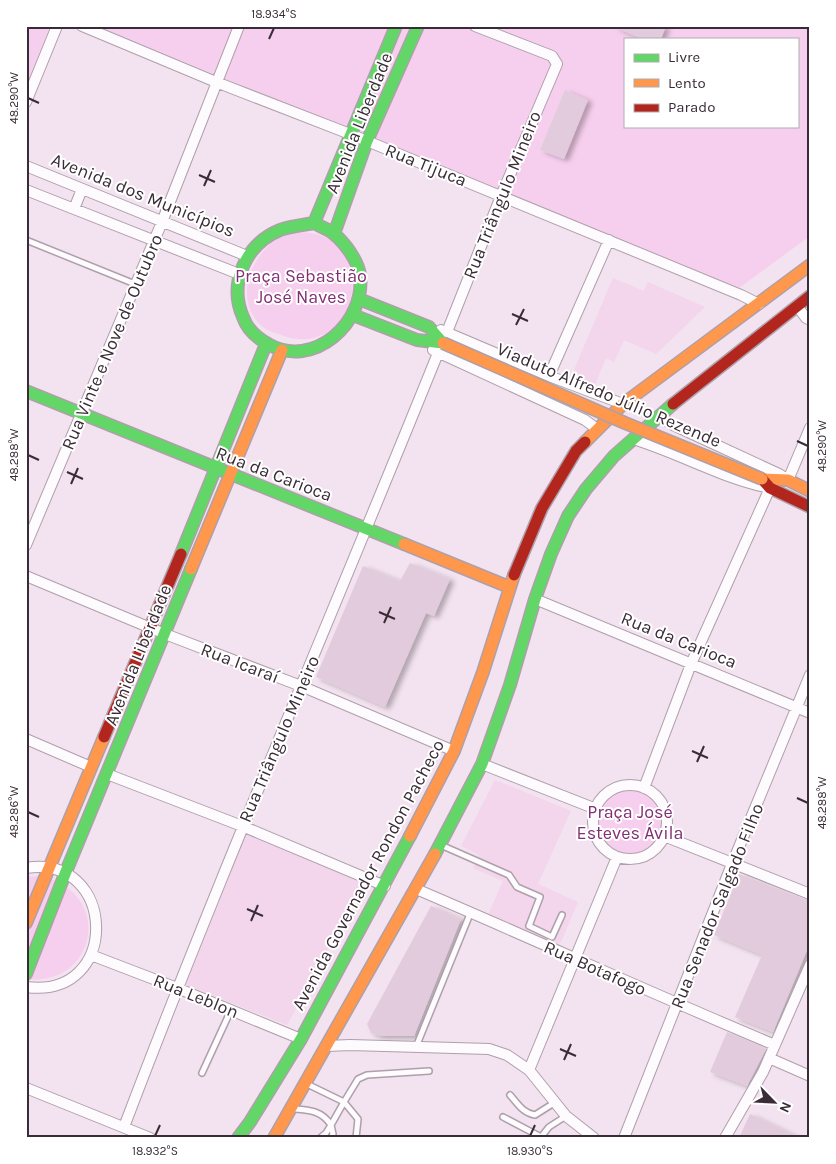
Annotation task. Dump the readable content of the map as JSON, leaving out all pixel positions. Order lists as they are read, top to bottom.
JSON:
{
  "streets": {
    "street": [
      "Avenida Liberdade",
      "Rua Tijuca",
      "Avenida dos Municípios",
      "Rua Triângulo Mineiro",
      "Rua Vinte e Nove de Outubro",
      "Viaduto Alfredo Júlio Rezende",
      "Rua da Carioca",
      "Rua Icaraí",
      "Avenida Governador Rondon Pacheco",
      "Rua Senador Salgado Filho",
      "Rua Botafogo",
      "Rua Leblon"
    ]
  },
  "crossings": [
    ["Avenida Liberdade", "Rua Tijuca"],
    ["Avenida Liberdade", "Avenida dos Municípios"],
    ["Avenida Liberdade", "Rua da Carioca"],
    ["Avenida Liberdade", "Rua Icaraí"],
    ["Rua Tijuca", "Rua Triângulo Mineiro"],
    ["Rua Tijuca", "Rua Vinte e Nove de Outubro"],
    ["Rua Tijuca", "Avenida Governador Rondon Pacheco"],
    ["Avenida dos Municípios", "Rua Vinte e Nove de Outubro"],
    ["Rua Triângulo Mineiro", "Viaduto Alfredo Júlio Rezende"],
    ["Rua Triângulo Mineiro", "Rua da Carioca"],
    ["Rua Triângulo Mineiro", "Rua Icaraí"],
    ["Rua Triângulo Mineiro", "Rua Leblon"],
    ["Rua Vinte e Nove de Outubro", "Rua da Carioca"],
    ["Rua da Carioca", "Avenida Governador Rondon Pacheco"],
    ["Rua da Carioca", "Rua Senador Salgado Filho"],
    ["Rua Icaraí", "Avenida Governador Rondon Pacheco"],
    ["Avenida Governador Rondon Pacheco", "Rua Leblon"],
    ["Rua Senador Salgado Filho", "Rua Botafogo"]
  ],
  "parks": ["Praça Sebastião José Naves", "Praça José Esteves Ávila"],
  "legend": ["Livre", "Lento", "Parado"],
  "north": "bottom right",
  "coordinates": [
    "18.934°S",
    "48.290°W",
    "48.288°W",
    "48.286°W",
    "18.932°S",
    "18.930°S"
  ]
}
